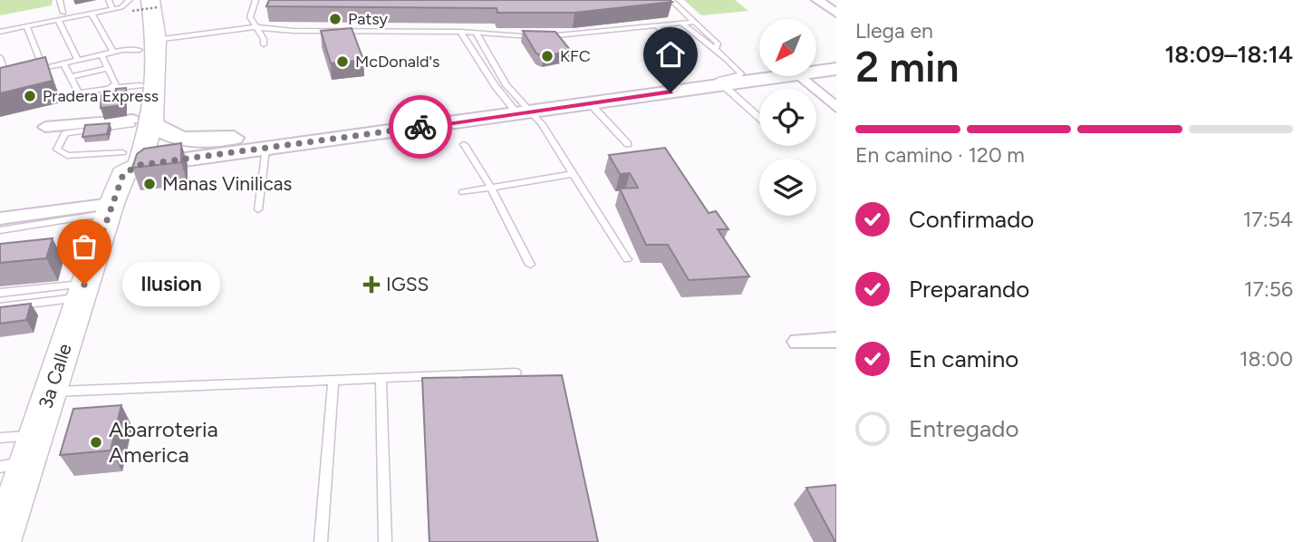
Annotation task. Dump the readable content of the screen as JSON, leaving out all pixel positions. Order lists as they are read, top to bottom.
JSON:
{
  "streets": {
    "main road": ["3a Calle"]
  },
  "places": {
    "other": [
      "Patsy",
      "KFC",
      "McDonald's",
      "Pradera Express",
      "Manas Vinilicas",
      "Ilusion",
      "Abarroteria America"
    ],
    "health": ["IGSS"]
  },
  "north": "bottom left",
  "page": {
    "heading": ["2 min", "Llega en", "18:09–18:14"],
    "bar": "En camino · 120 m",
    "list": [
      ["Confirmado", "17:54"],
      ["Preparando", "17:56"],
      ["En camino", "18:00"],
      "Entregado"
    ],
    "bubble": "Ilusion"
  }
}
